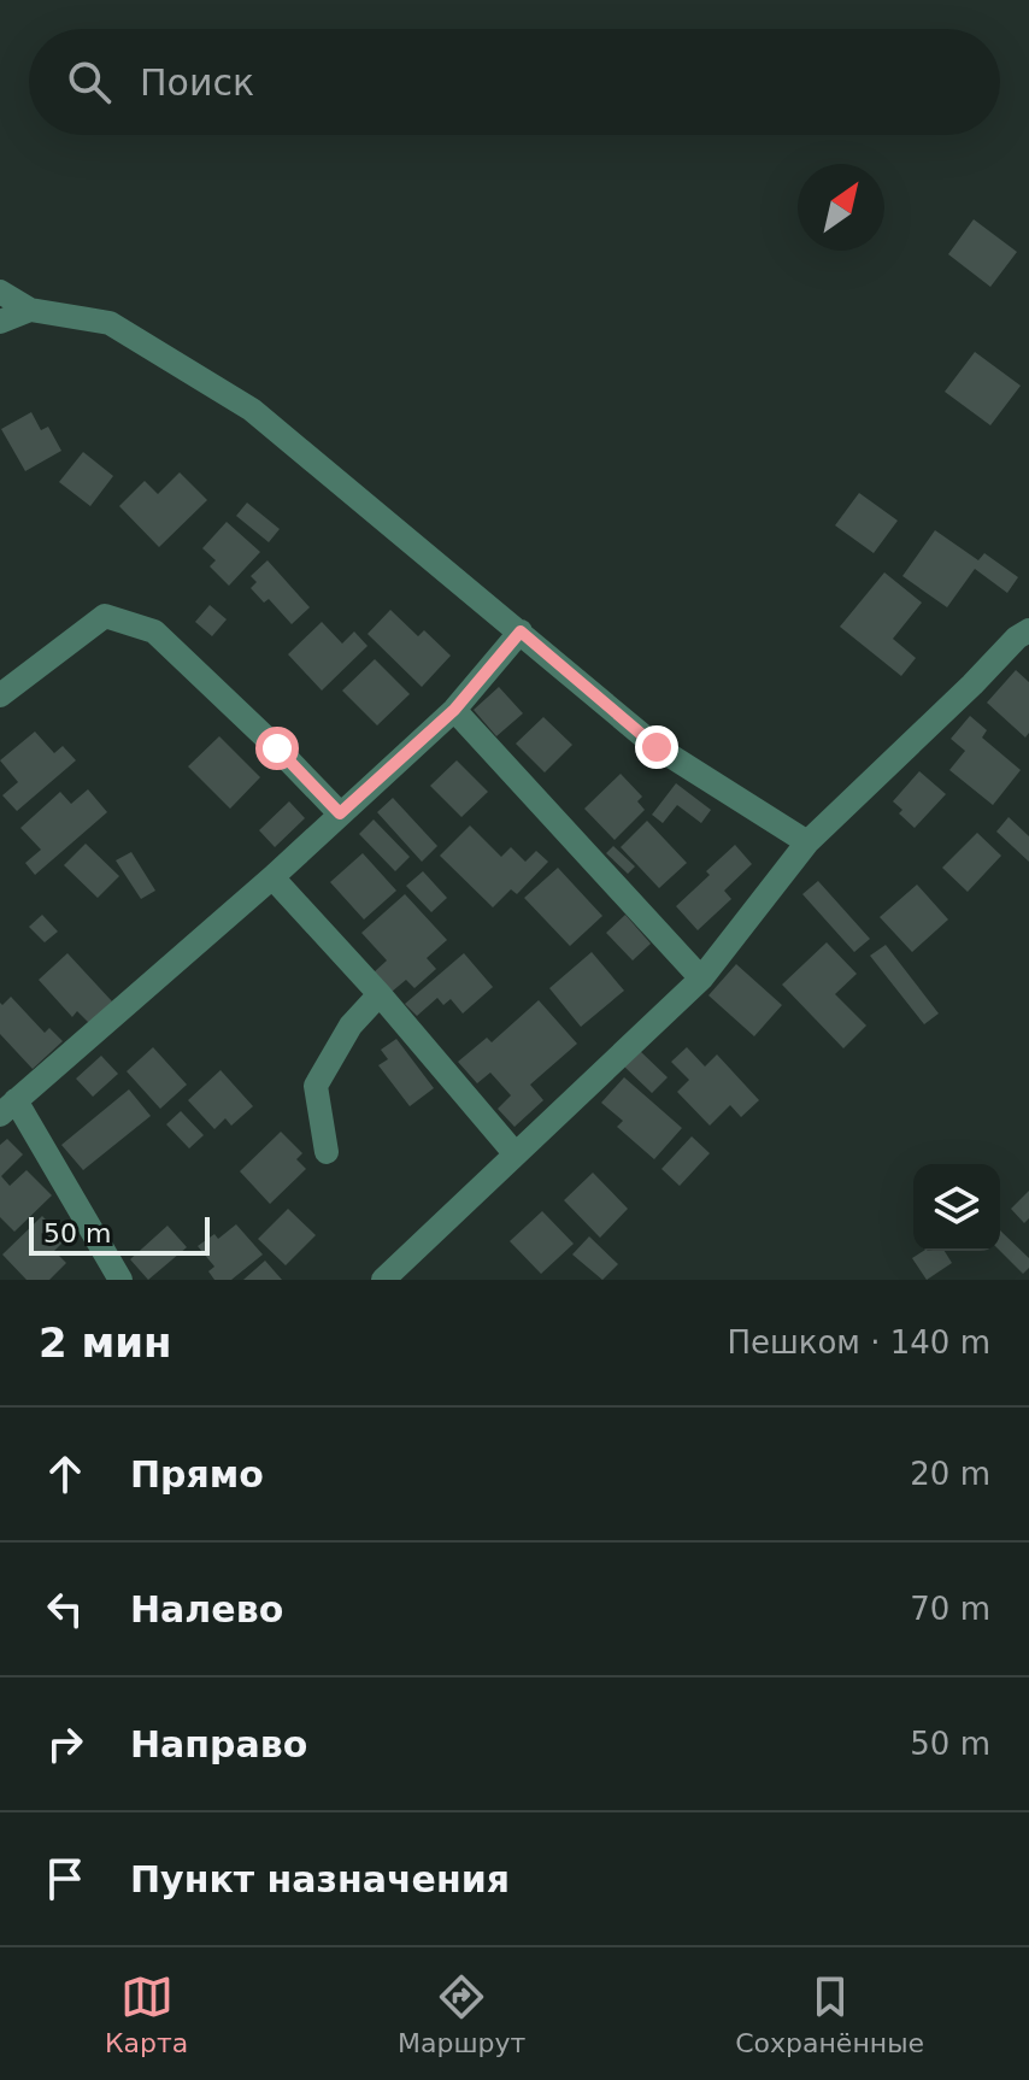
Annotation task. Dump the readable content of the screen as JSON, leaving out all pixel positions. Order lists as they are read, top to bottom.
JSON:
{
  "scale_bar": "50 m",
  "north": "top right",
  "page": {
    "search": "Поиск",
    "scale": "50 m",
    "heading": ["2 мин", "Пешком · 140 m"],
    "list": [
      ["Прямо", "20 m"],
      ["Налево", "70 m"],
      ["Направо", "50 m"],
      "Пункт назначения"
    ],
    "nav": ["Карта", "Маршрут", "Сохранённые"]
  }
}
